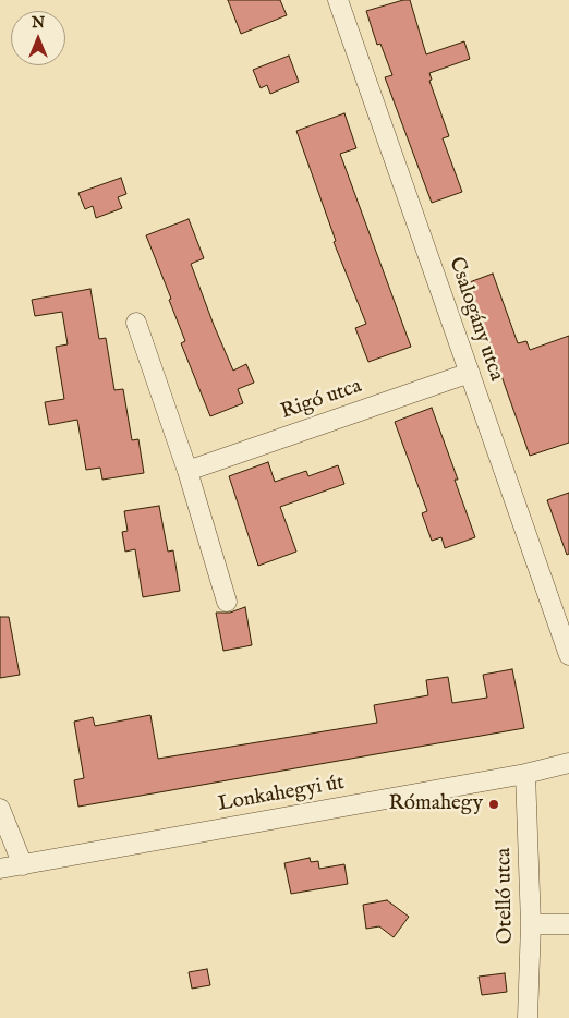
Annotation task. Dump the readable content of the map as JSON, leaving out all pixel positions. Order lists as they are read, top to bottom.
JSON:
{
  "streets": {
    "street": [
      "Csalogány utca",
      "Rigó utca",
      "Lonkahegyi út",
      "Otelló utca"
    ]
  },
  "crossings": [
    ["Csalogány utca", "Rigó utca"],
    ["Lonkahegyi út", "Otelló utca"]
  ],
  "places": ["Rómahegy"],
  "north": "top"
}
